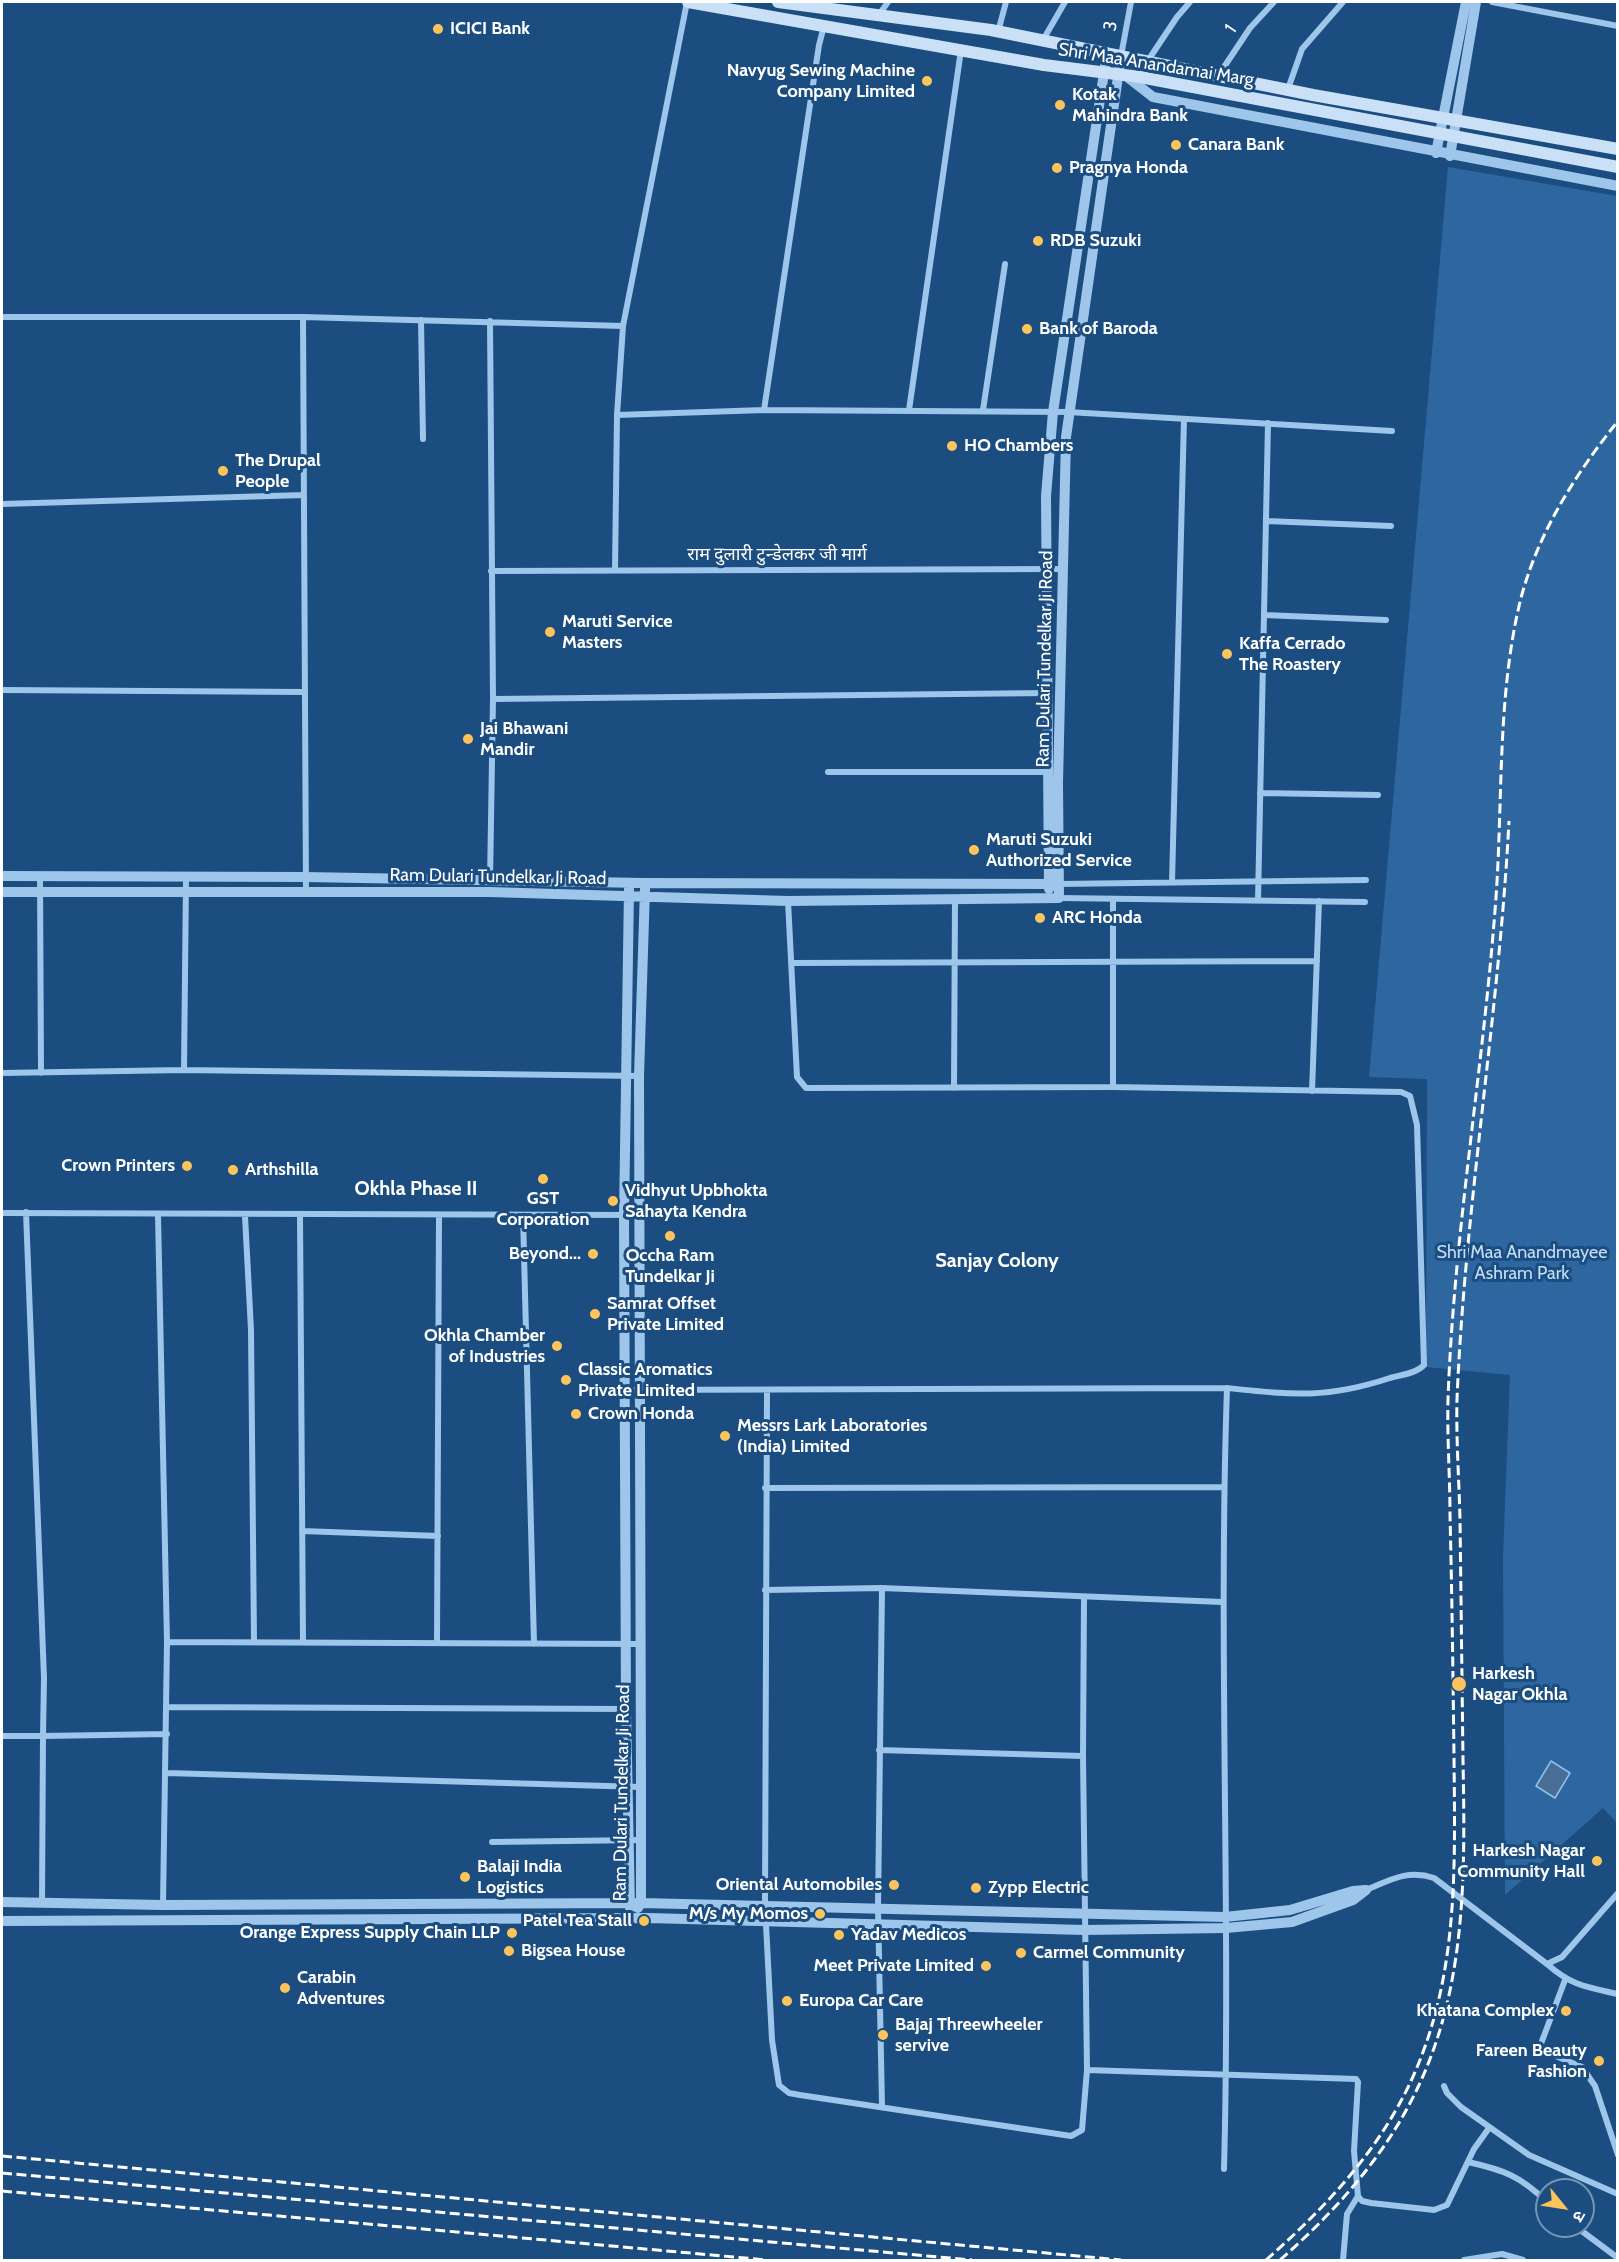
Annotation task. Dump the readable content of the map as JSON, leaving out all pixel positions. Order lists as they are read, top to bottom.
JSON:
{
  "streets": {
    "main road": ["Shri Maa Anandamai Marg"],
    "street": [
      "3",
      "1",
      "राम दुलारी टुन्डेलकर जी मार्ग",
      "Ram Dulari Tundelkar Ji Road"
    ]
  },
  "crossings": [
    ["3", "Shri Maa Anandamai Marg"],
    ["3", "Ram Dulari Tundelkar Ji Road"],
    ["1", "Shri Maa Anandamai Marg"],
    ["Shri Maa Anandamai Marg", "Ram Dulari Tundelkar Ji Road"],
    ["राम दुलारी टुन्डेलकर जी मार्ग", "Ram Dulari Tundelkar Ji Road"]
  ],
  "districts": ["Okhla Phase II", "Sanjay Colony"],
  "parks": ["Shri Maa Anandmayee Ashram Park"],
  "places": [
    "ICICI Bank",
    "Navyug Sewing Machine Company Limited",
    "Kotak Mahindra Bank",
    "Canara Bank",
    "Pragnya Honda",
    "RDB Suzuki",
    "Bank of Baroda",
    "HO Chambers",
    "The Drupal People",
    "Maruti Service Masters",
    "Kaffa Cerrado The Roastery",
    "Jai Bhawani Mandir",
    "Maruti Suzuki Authorized Service",
    "ARC Honda",
    "Crown Printers",
    "Arthshilla",
    "GST Corporation",
    "Vidhyut Upbhokta Sahayta Kendra",
    "Occha Ram Tundelkar Ji",
    "Beyond...",
    "Samrat Offset Private Limited",
    "Okhla Chamber of Industries",
    "Classic Aromatics Private Limited",
    "Crown Honda",
    "Messrs Lark Laboratories (India) Limited",
    "Harkesh Nagar Okhla",
    "Harkesh Nagar Community Hall",
    "Balaji India Logistics",
    "Oriental Automobiles",
    "Zypp Electric",
    "M/s My Momos",
    "Patel Tea Stall",
    "Orange Express Supply Chain LLP",
    "Yadav Medicos",
    "Bigsea House",
    "Carmel Community",
    "Meet Private Limited",
    "Carabin Adventures",
    "Europa Car Care",
    "Khatana Complex",
    "Bajaj Threewheeler servive",
    "Fareen Beauty Fashion"
  ],
  "north": "bottom right"
}
